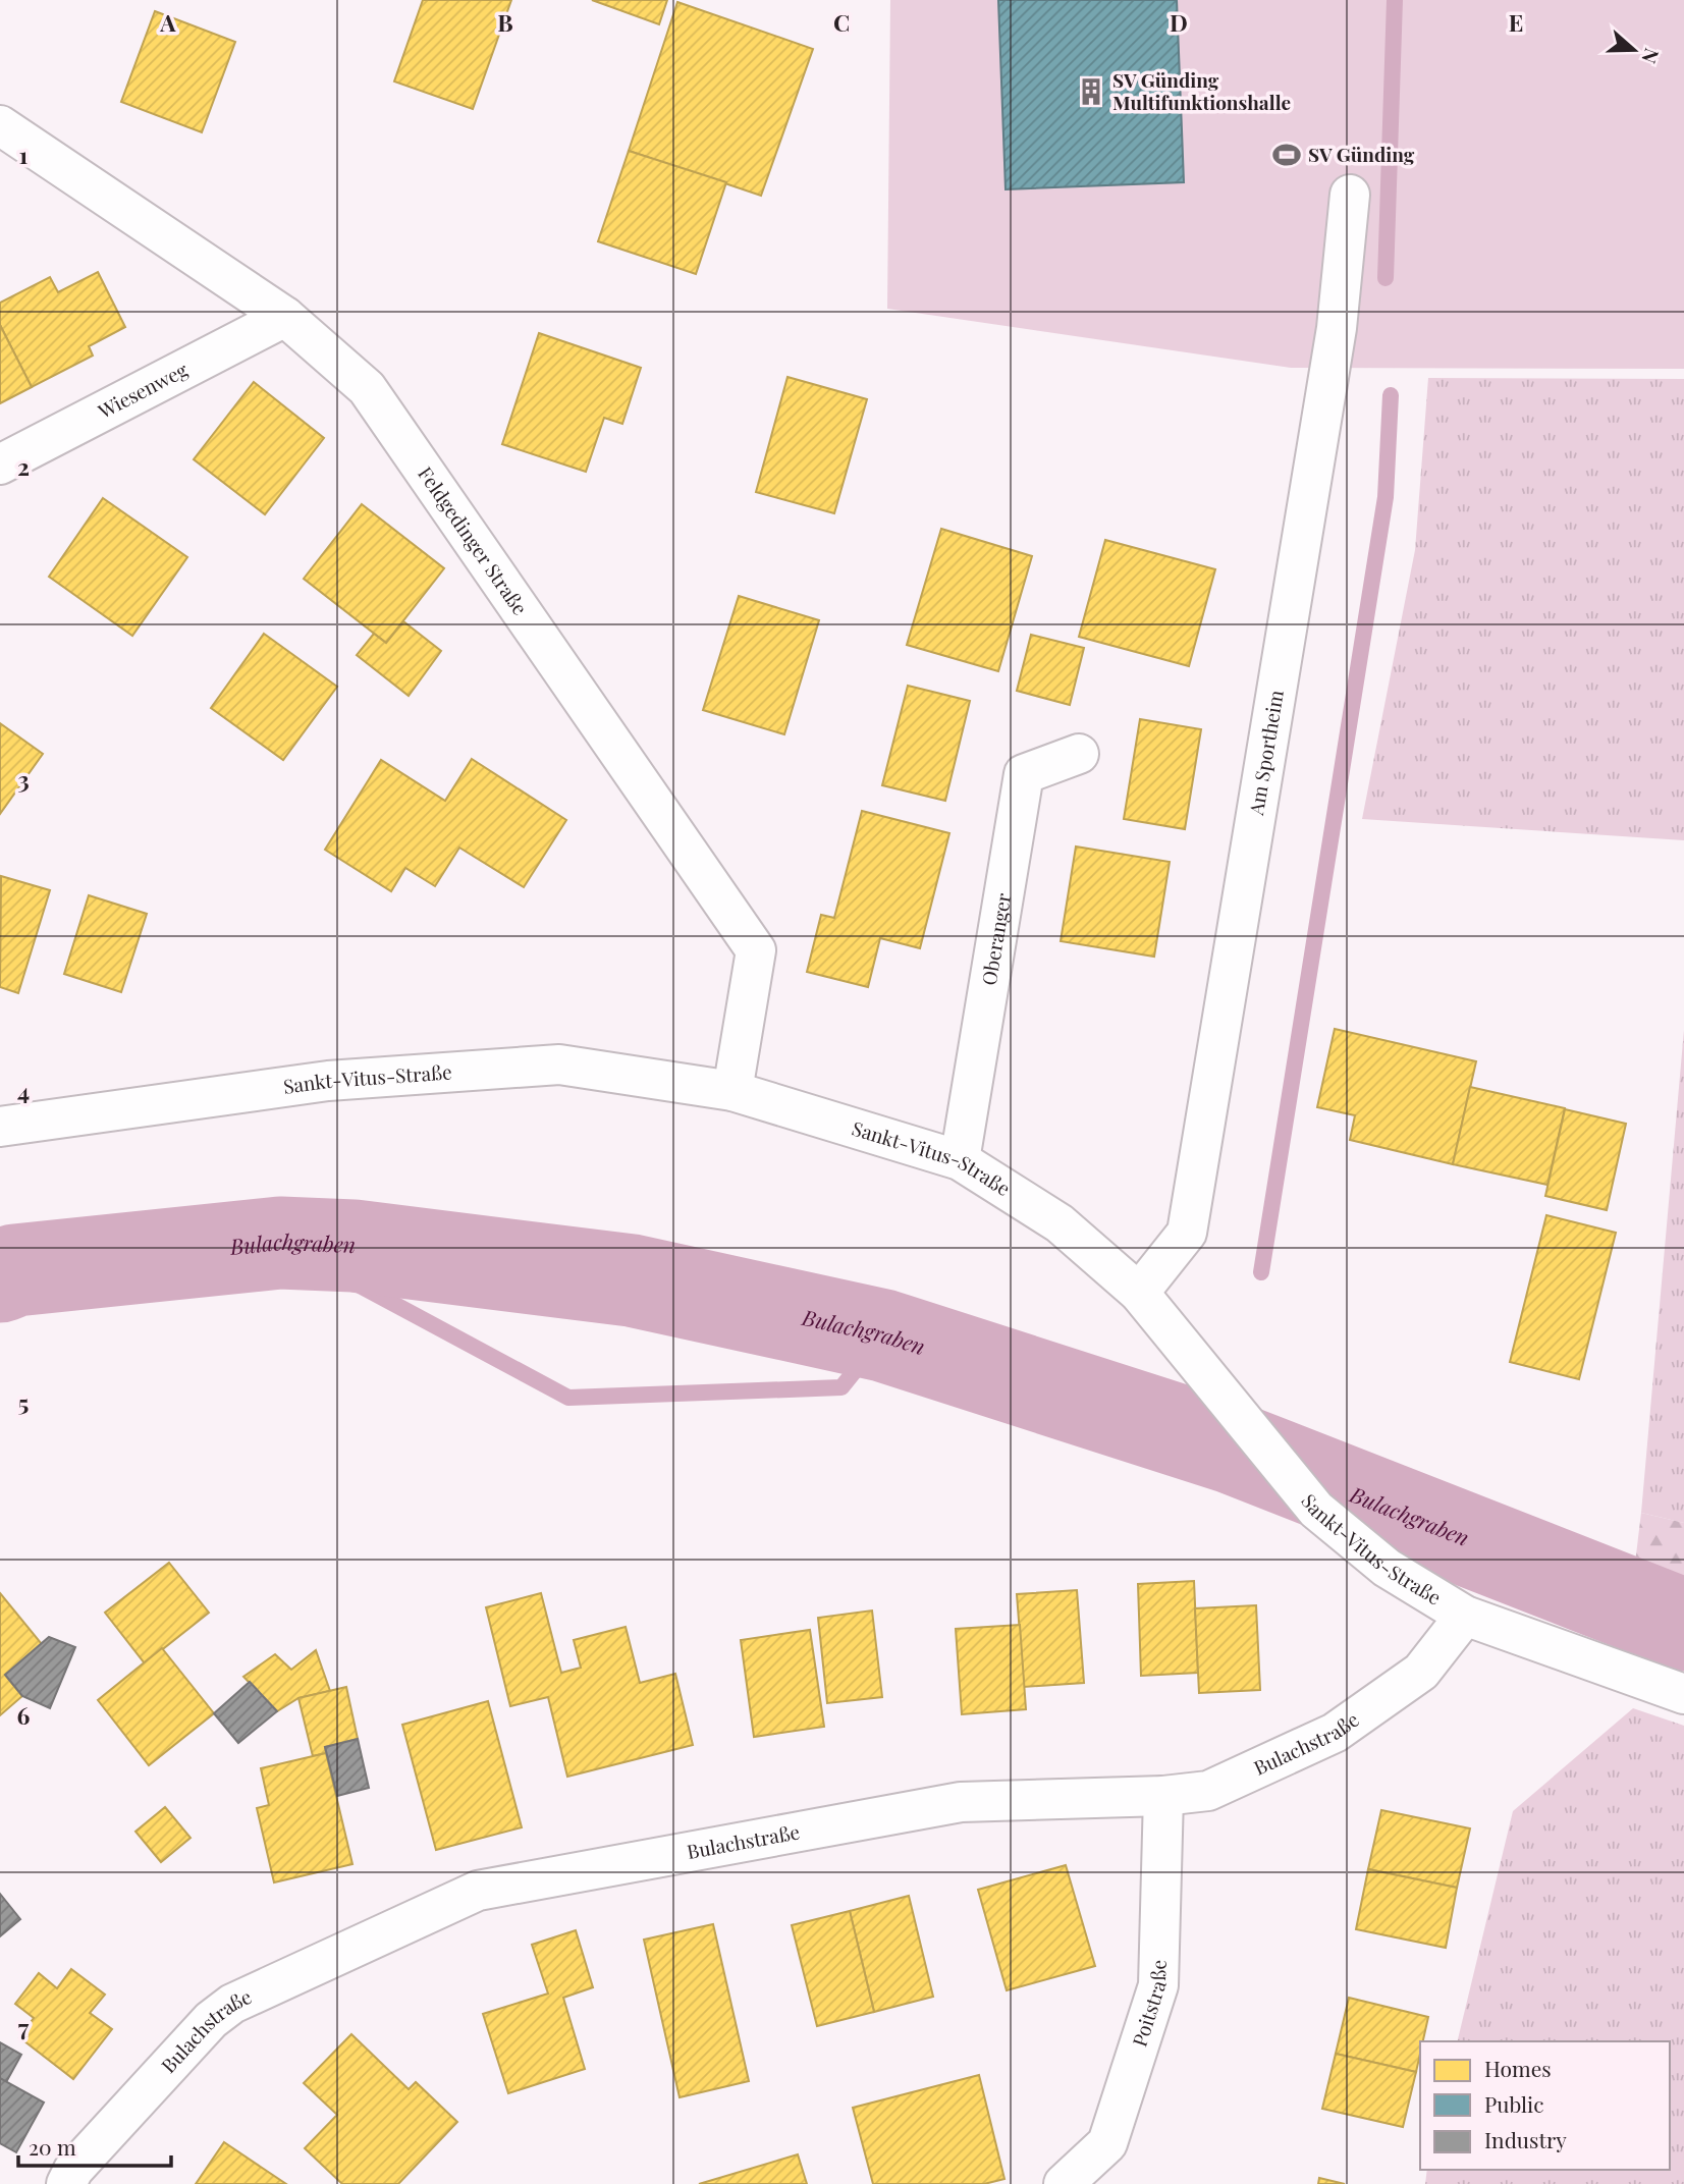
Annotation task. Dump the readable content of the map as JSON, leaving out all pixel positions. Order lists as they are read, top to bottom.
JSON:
{
  "streets": {
    "street": [
      "Wiesenweg",
      "Feldgedinger Straße",
      "Am Sportheim",
      "Oberanger",
      "Sankt-Vitus-Straße",
      "Bulachstraße",
      "Poitstraße"
    ]
  },
  "crossings": [
    ["Wiesenweg", "Feldgedinger Straße"],
    ["Feldgedinger Straße", "Sankt-Vitus-Straße"],
    ["Am Sportheim", "Sankt-Vitus-Straße"],
    ["Oberanger", "Sankt-Vitus-Straße"],
    ["Sankt-Vitus-Straße", "Bulachstraße"],
    ["Bulachstraße", "Poitstraße"]
  ],
  "water": ["Bulachgraben"],
  "places": {
    "building": ["SV Günding Multifunktionshalle"],
    "sports": ["SV Günding"]
  },
  "legend": ["Homes", "Public", "Industry"],
  "scale_bar": "20 m",
  "north": "right",
  "grid": {
    "columns": [
      "A",
      "B",
      "C",
      "D",
      "E"
    ],
    "rows": [
      "1",
      "2",
      "3",
      "4",
      "5",
      "6",
      "7"
    ]
  }
}
